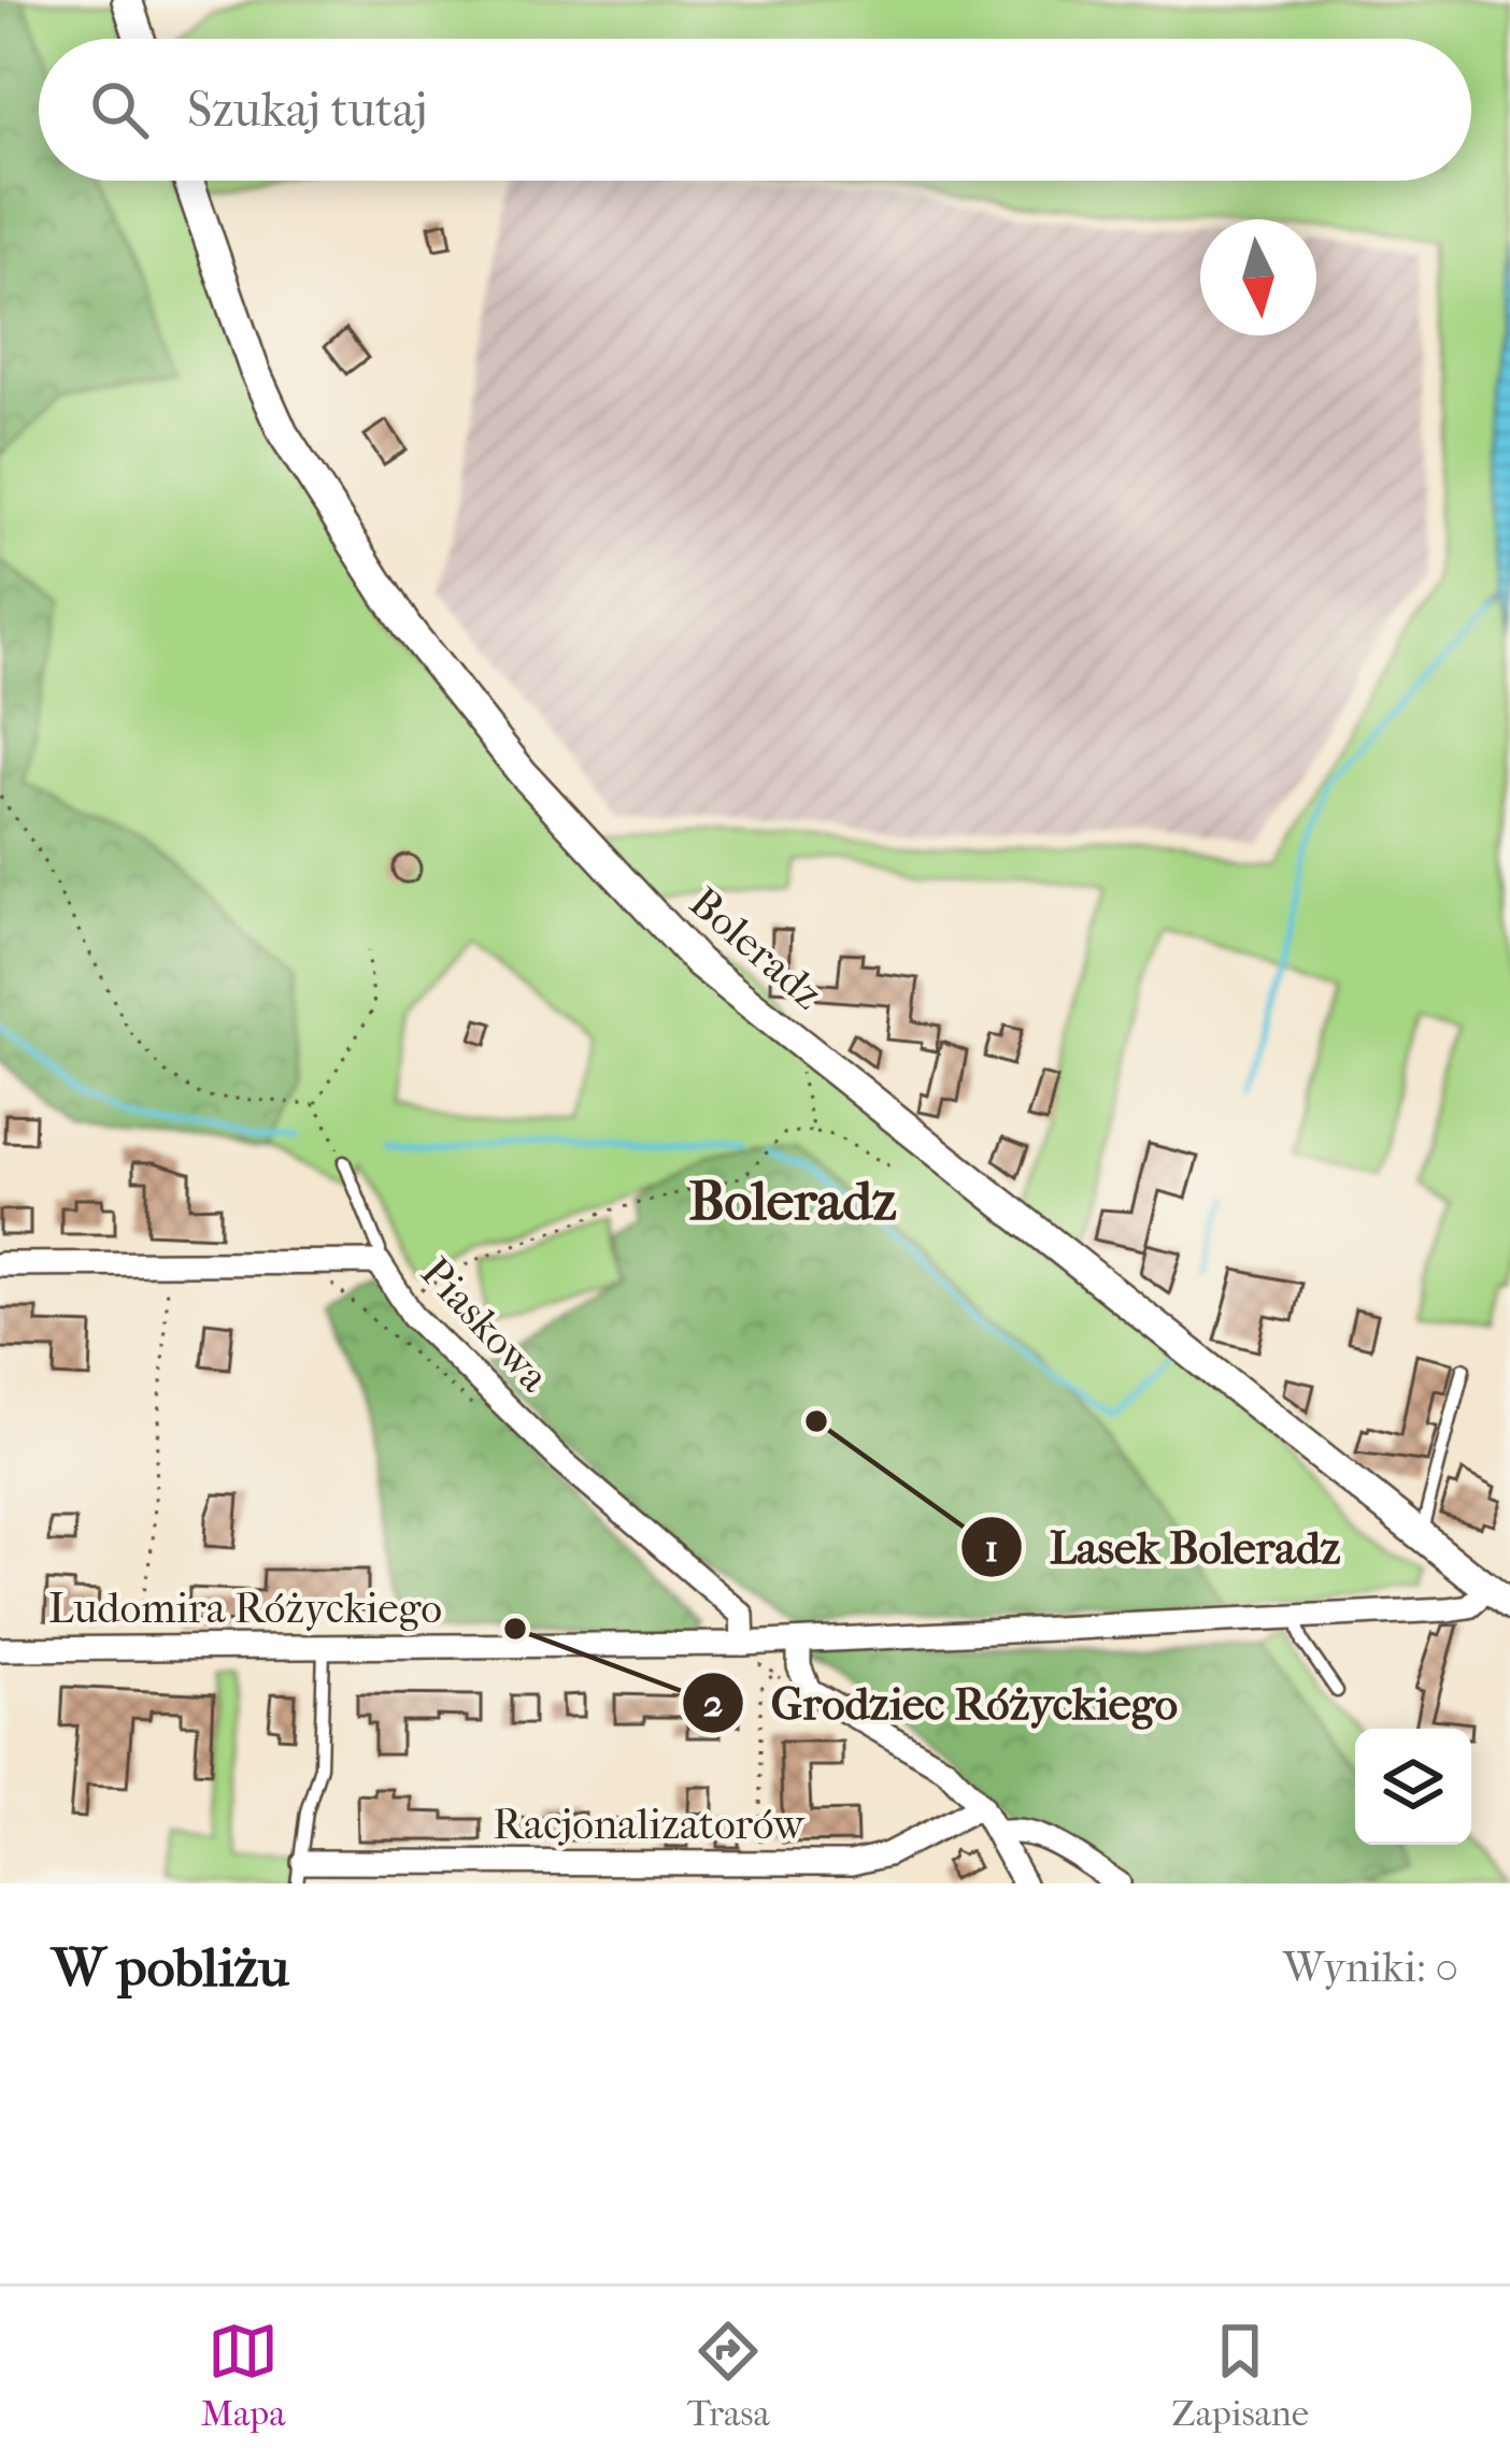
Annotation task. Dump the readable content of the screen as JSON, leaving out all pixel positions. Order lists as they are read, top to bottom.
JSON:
{
  "streets": {
    "street": [
      "Boleradz",
      "Piaskowa",
      "Ludomira Różyckiego",
      "Racjonalizatorów"
    ]
  },
  "crossings": [
    ["Boleradz", "Ludomira Różyckiego"],
    ["Piaskowa", "Ludomira Różyckiego"]
  ],
  "districts": ["Boleradz"],
  "places": ["Lasek Boleradz", "Grodziec Różyckiego"],
  "north": "bottom",
  "page": {
    "search": "Szukaj tutaj",
    "heading": ["W pobliżu", "Wyniki: 0"],
    "nav": ["Mapa", "Trasa", "Zapisane"]
  }
}
